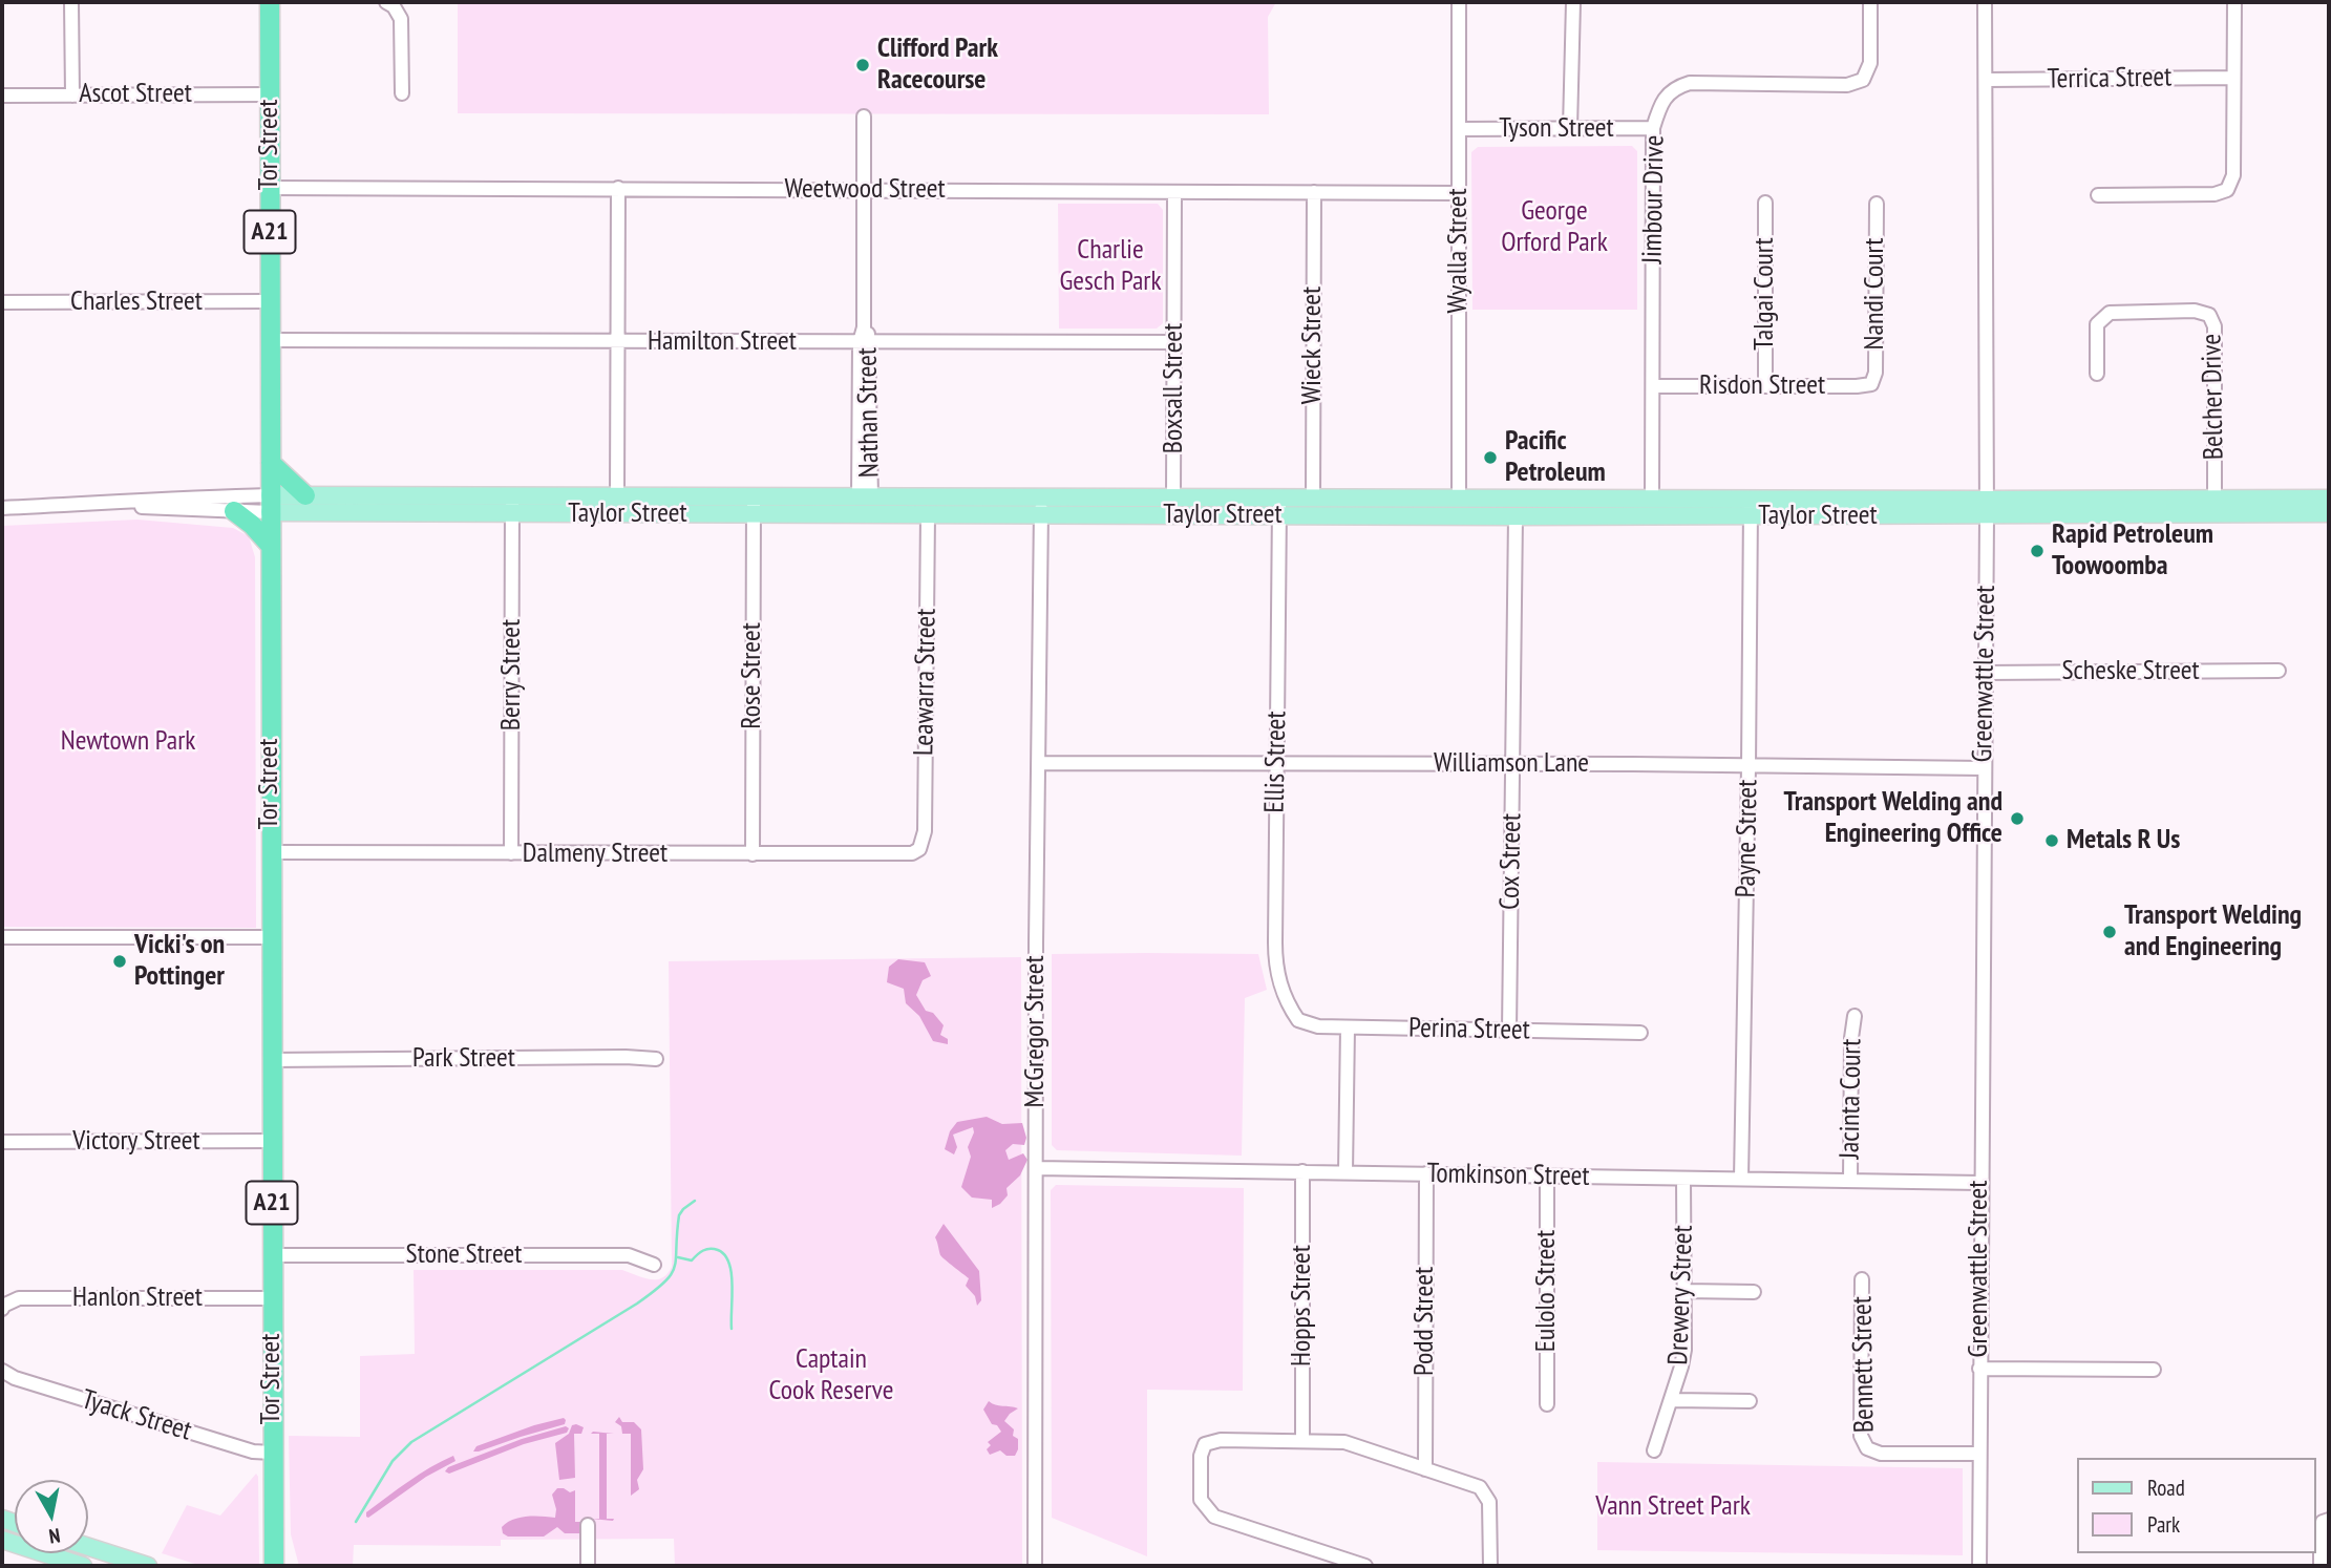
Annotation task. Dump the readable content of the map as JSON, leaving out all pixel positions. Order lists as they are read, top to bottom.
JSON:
{
  "streets": {
    "highway": ["Tor Street", "A21"],
    "main road": ["Taylor Street"],
    "street": [
      "Terrica Street",
      "Ascot Street",
      "Tyson Street",
      "Weetwood Street",
      "Jimbour Drive",
      "Wyalla Street",
      "Talgai Court",
      "Nandi Court",
      "Charles Street",
      "Hamilton Street",
      "Wieck Street",
      "Risdon Street",
      "Boxsall Street",
      "Belcher Drive",
      "Nathan Street",
      "Scheske Street",
      "Greenwattle Street",
      "Berry Street",
      "Rose Street",
      "Leawarra Street",
      "Ellis Street",
      "Williamson Lane",
      "Payne Street",
      "Dalmeny Street",
      "Cox Street",
      "Perina Street",
      "McGregor Street",
      "Park Street",
      "Jacinta Court",
      "Victory Street",
      "Tomkinson Street",
      "Stone Street",
      "Eulolo Street",
      "Drewery Street",
      "Hanlon Street",
      "Hopps Street",
      "Podd Street",
      "Bennett Street",
      "Tyack Street"
    ]
  },
  "crossings": [
    ["Terrica Street", "Greenwattle Street"],
    ["Ascot Street", "Tor Street"],
    ["Tyson Street", "Jimbour Drive"],
    ["Tyson Street", "Wyalla Street"],
    ["Tor Street", "Weetwood Street"],
    ["Tor Street", "Charles Street"],
    ["Tor Street", "Hamilton Street"],
    ["Tor Street", "Taylor Street"],
    ["Tor Street", "Dalmeny Street"],
    ["Tor Street", "Park Street"],
    ["Tor Street", "Victory Street"],
    ["Tor Street", "Stone Street"],
    ["Tor Street", "Hanlon Street"],
    ["Tor Street", "Tyack Street"],
    ["Weetwood Street", "Wyalla Street"],
    ["Weetwood Street", "Wieck Street"],
    ["Weetwood Street", "Boxsall Street"],
    ["Weetwood Street", "Nathan Street"],
    ["Jimbour Drive", "Risdon Street"],
    ["Jimbour Drive", "Taylor Street"],
    ["Wyalla Street", "Taylor Street"],
    ["Talgai Court", "Risdon Street"],
    ["Nandi Court", "Risdon Street"],
    ["Hamilton Street", "Boxsall Street"],
    ["Hamilton Street", "Nathan Street"],
    ["Wieck Street", "Taylor Street"],
    ["Boxsall Street", "Taylor Street"],
    ["Belcher Drive", "Taylor Street"],
    ["Nathan Street", "Taylor Street"],
    ["Taylor Street", "Greenwattle Street"],
    ["Taylor Street", "Berry Street"],
    ["Taylor Street", "Rose Street"],
    ["Taylor Street", "Leawarra Street"],
    ["Taylor Street", "Ellis Street"],
    ["Taylor Street", "Payne Street"],
    ["Taylor Street", "Cox Street"],
    ["Taylor Street", "McGregor Street"],
    ["Scheske Street", "Greenwattle Street"],
    ["Greenwattle Street", "Williamson Lane"],
    ["Greenwattle Street", "Tomkinson Street"],
    ["Greenwattle Street", "Bennett Street"],
    ["Berry Street", "Dalmeny Street"],
    ["Rose Street", "Dalmeny Street"],
    ["Leawarra Street", "Dalmeny Street"],
    ["Ellis Street", "Williamson Lane"],
    ["Ellis Street", "Perina Street"],
    ["Williamson Lane", "Payne Street"],
    ["Williamson Lane", "Cox Street"],
    ["Williamson Lane", "McGregor Street"],
    ["Payne Street", "Tomkinson Street"],
    ["Cox Street", "Perina Street"],
    ["McGregor Street", "Tomkinson Street"],
    ["Jacinta Court", "Tomkinson Street"],
    ["Tomkinson Street", "Eulolo Street"],
    ["Tomkinson Street", "Drewery Street"],
    ["Tomkinson Street", "Hopps Street"],
    ["Tomkinson Street", "Podd Street"]
  ],
  "parks": [
    "George Orford Park",
    "Charlie Gesch Park",
    "Newtown Park",
    "Captain Cook Reserve",
    "Vann Street Park"
  ],
  "places": [
    "Clifford Park Racecourse",
    "Pacific Petroleum",
    "Rapid Petroleum Toowoomba",
    "Transport Welding and Engineering Office",
    "Metals R Us",
    "Transport Welding and Engineering",
    "Vicki's on Pottinger"
  ],
  "legend": ["Road", "Park"],
  "north": "bottom"
}
